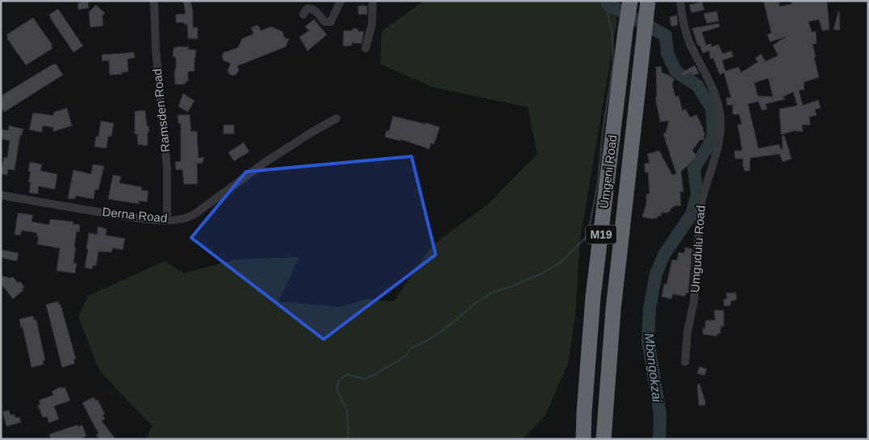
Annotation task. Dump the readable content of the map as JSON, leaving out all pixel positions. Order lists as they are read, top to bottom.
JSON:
{
  "streets": {
    "highway": ["Umgeni Road", "M19"],
    "street": ["Ramsden Road", "Derna Road", "Umgudulu Road"]
  },
  "crossings": [
    ["Ramsden Road", "Derna Road"]
  ],
  "water": ["Mbongokzai"]
}
